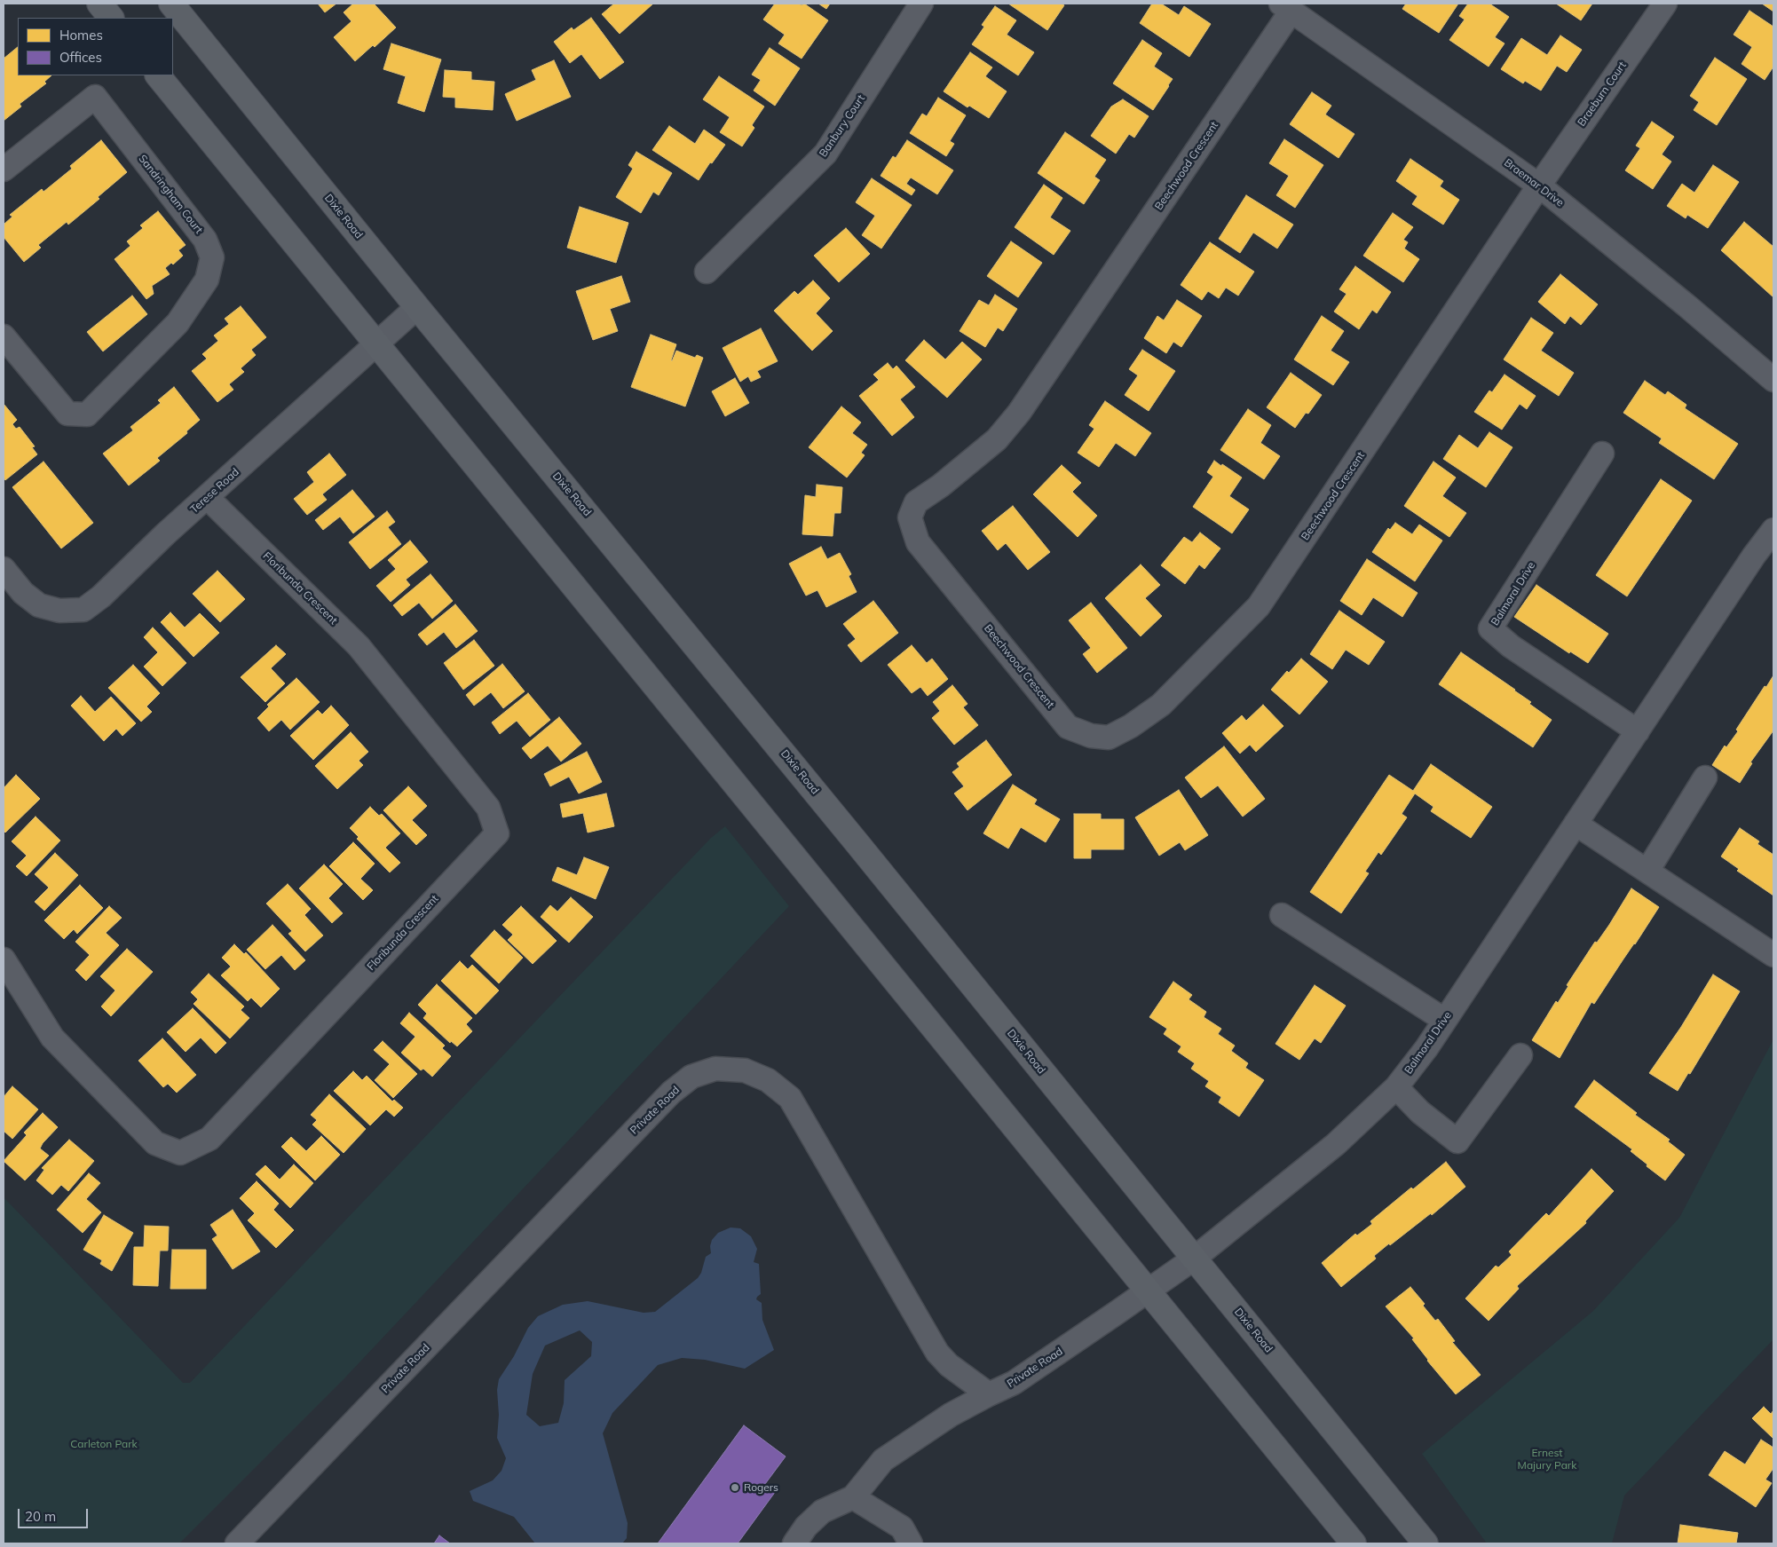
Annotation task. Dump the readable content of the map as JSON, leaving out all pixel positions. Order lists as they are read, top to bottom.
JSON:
{
  "streets": {
    "main road": ["Dixie Road"],
    "street": [
      "Braeburn Court",
      "Banbury Court",
      "Beechwood Crescent",
      "Braemar Drive",
      "Sandringham Court",
      "Terese Road",
      "Floribunda Crescent",
      "Balmoral Drive",
      "Private Road"
    ]
  },
  "crossings": [
    ["Braeburn Court", "Beechwood Crescent"],
    ["Braeburn Court", "Braemar Drive"],
    ["Beechwood Crescent", "Braemar Drive"],
    ["Dixie Road", "Terese Road"],
    ["Dixie Road", "Balmoral Drive"],
    ["Terese Road", "Floribunda Crescent"],
    ["Balmoral Drive", "Private Road"]
  ],
  "parks": ["Carleton Park", "Ernest Majury Park"],
  "places": ["Rogers"],
  "legend": ["Homes", "Offices"],
  "scale_bar": "20 m"
}
